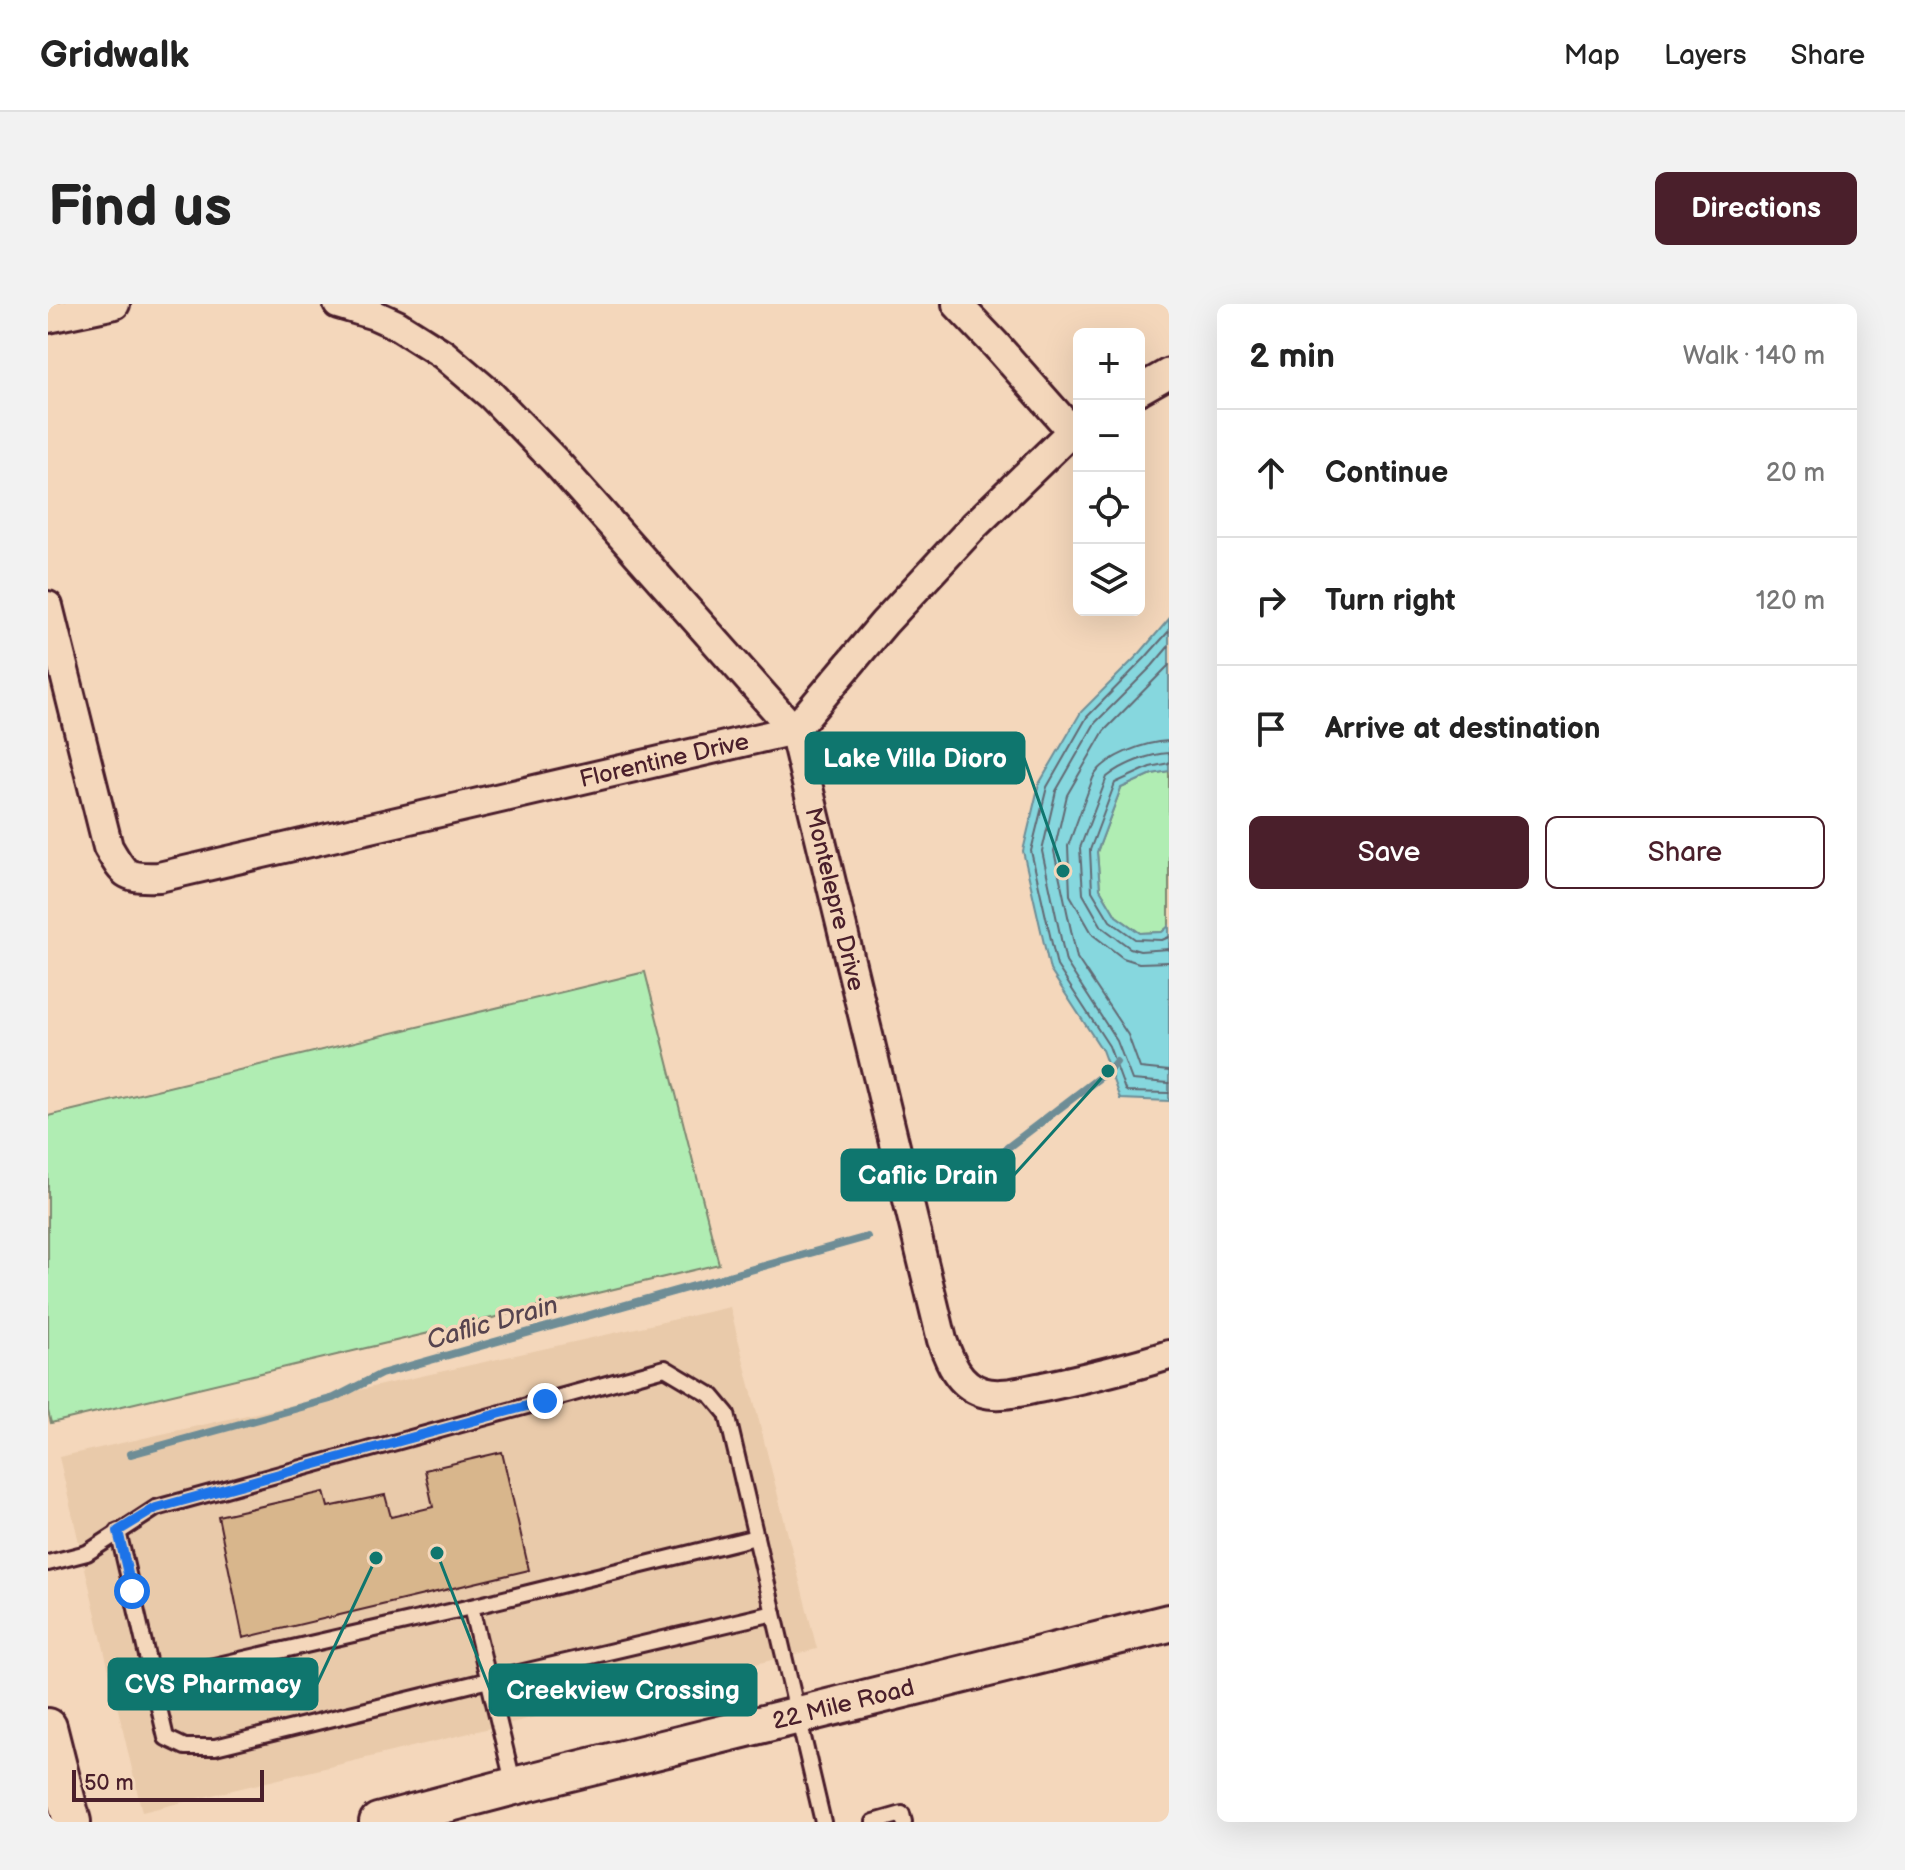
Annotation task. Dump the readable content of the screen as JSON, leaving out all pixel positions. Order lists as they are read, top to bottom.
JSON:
{
  "streets": {
    "street": ["Florentine Drive", "Montelepre Drive", "22 Mile Road"]
  },
  "crossings": [
    ["Florentine Drive", "Montelepre Drive"]
  ],
  "water": ["Caflic Drain"],
  "places": [
    "Lake Villa Dioro",
    "Caflic Drain",
    "Creekview Crossing",
    "CVS Pharmacy"
  ],
  "scale_bar": "50 m",
  "page": {
    "header": "Gridwalk",
    "nav": ["Map", "Layers", "Share"],
    "buttons": [
      "Directions",
      ["Save", "Share"]
    ],
    "title": "Find us",
    "heading": ["2 min", "Walk · 140 m"],
    "map_buttons": ["+", "−"],
    "list": [
      ["Continue", "20 m"],
      ["Turn right", "120 m"],
      "Arrive at destination"
    ],
    "scale": "50 m"
  }
}
